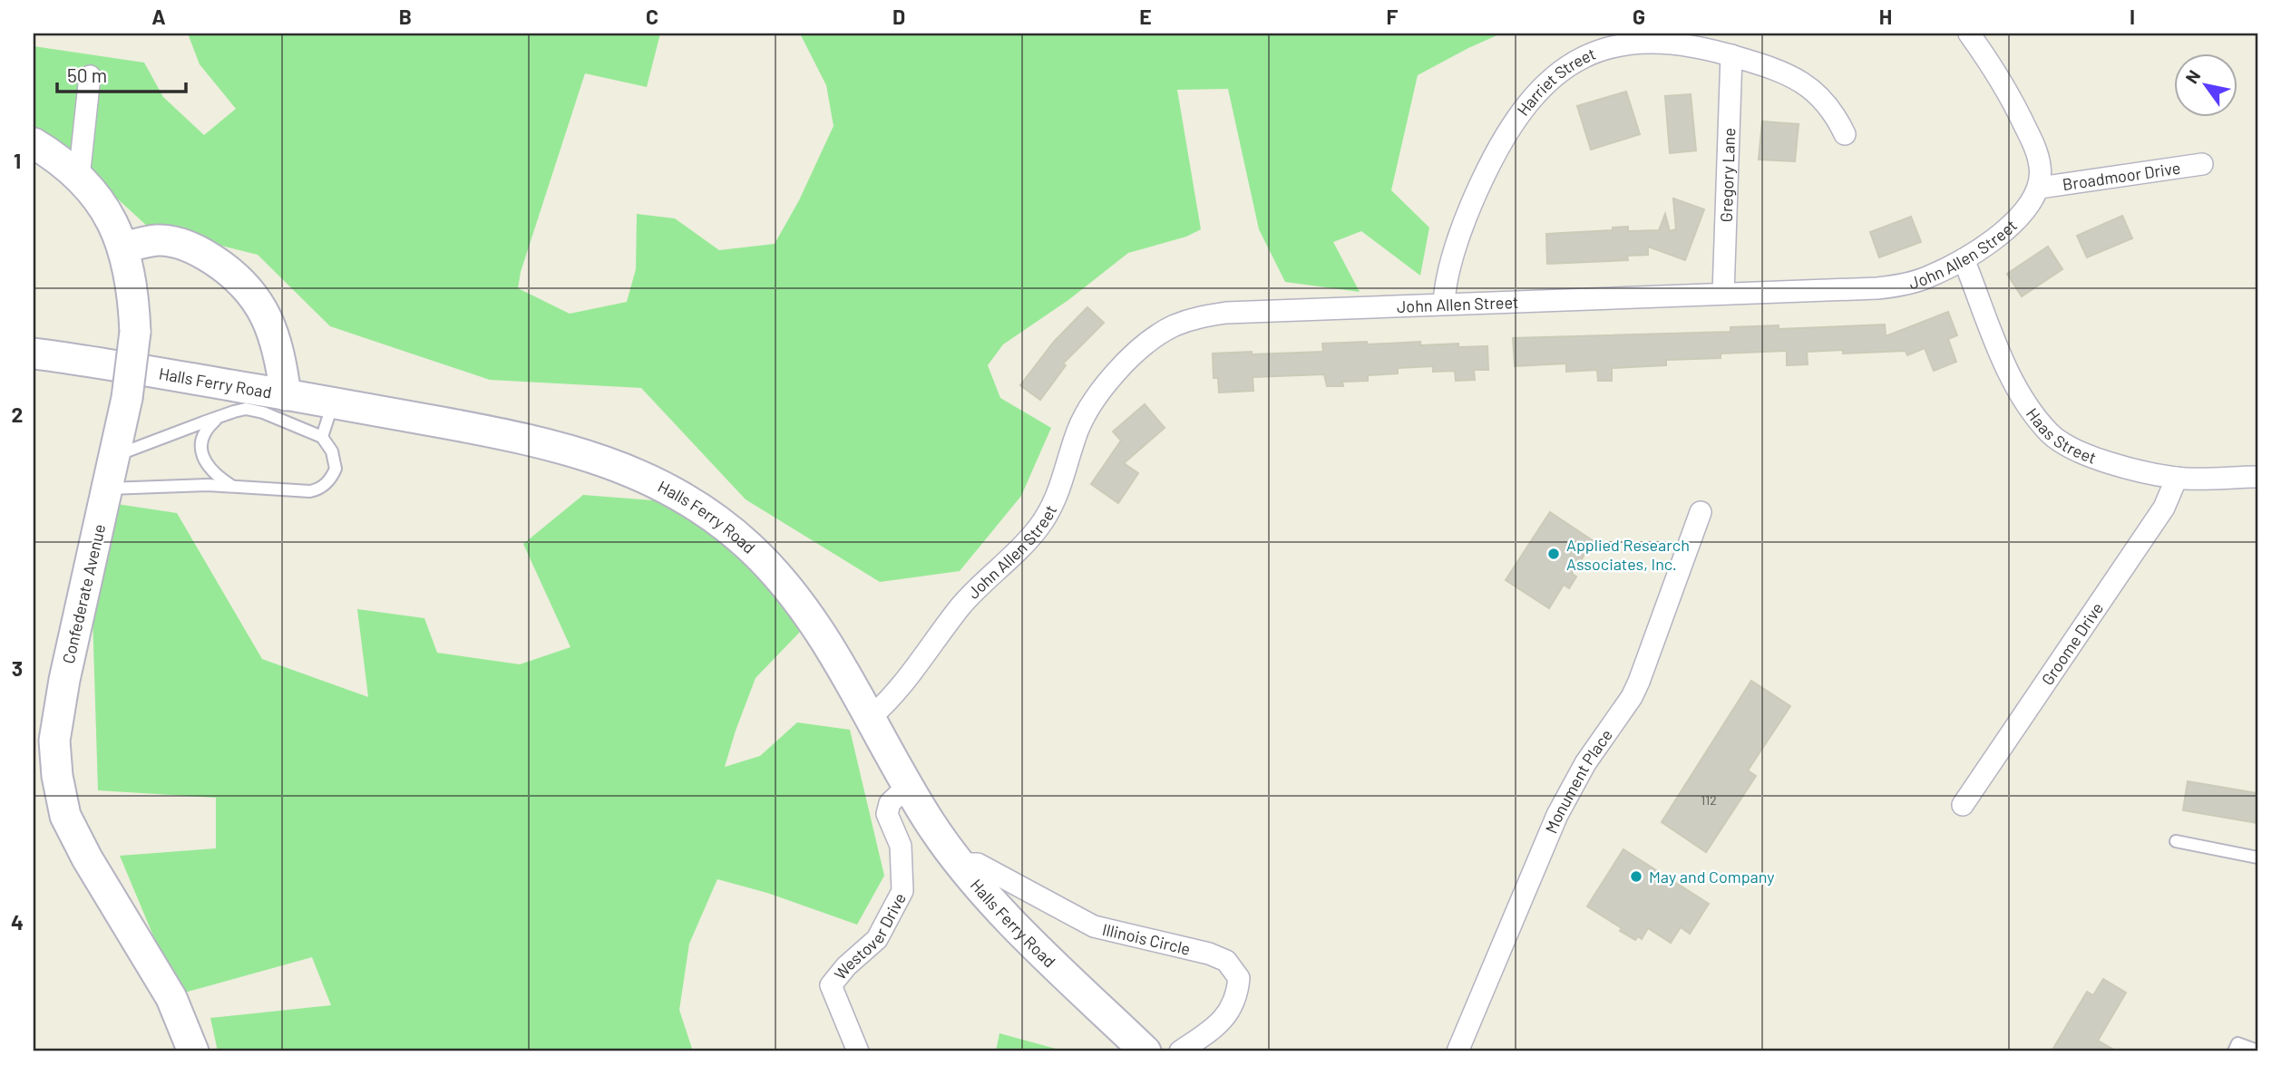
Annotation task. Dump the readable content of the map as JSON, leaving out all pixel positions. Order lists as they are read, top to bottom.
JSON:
{
  "streets": {
    "street": [
      "Harriet Street",
      "Gregory Lane",
      "Broadmoor Drive",
      "John Allen Street",
      "Halls Ferry Road",
      "Haas Street",
      "Confederate Avenue",
      "Groome Drive",
      "Monument Place",
      "Westover Drive",
      "Illinois Circle"
    ]
  },
  "crossings": [
    ["Harriet Street", "Gregory Lane"],
    ["Harriet Street", "John Allen Street"],
    ["Gregory Lane", "John Allen Street"],
    ["Broadmoor Drive", "John Allen Street"],
    ["John Allen Street", "Halls Ferry Road"],
    ["John Allen Street", "Haas Street"],
    ["Halls Ferry Road", "Westover Drive"],
    ["Halls Ferry Road", "Illinois Circle"],
    ["Haas Street", "Groome Drive"]
  ],
  "places": ["Applied Research Associates, Inc.", "May and Company"],
  "house_numbers": ["112"],
  "scale_bar": "50 m",
  "north": "top left",
  "grid": {
    "columns": [
      "A",
      "B",
      "C",
      "D",
      "E",
      "F",
      "G",
      "H",
      "I"
    ],
    "rows": [
      "1",
      "2",
      "3",
      "4"
    ]
  }
}
